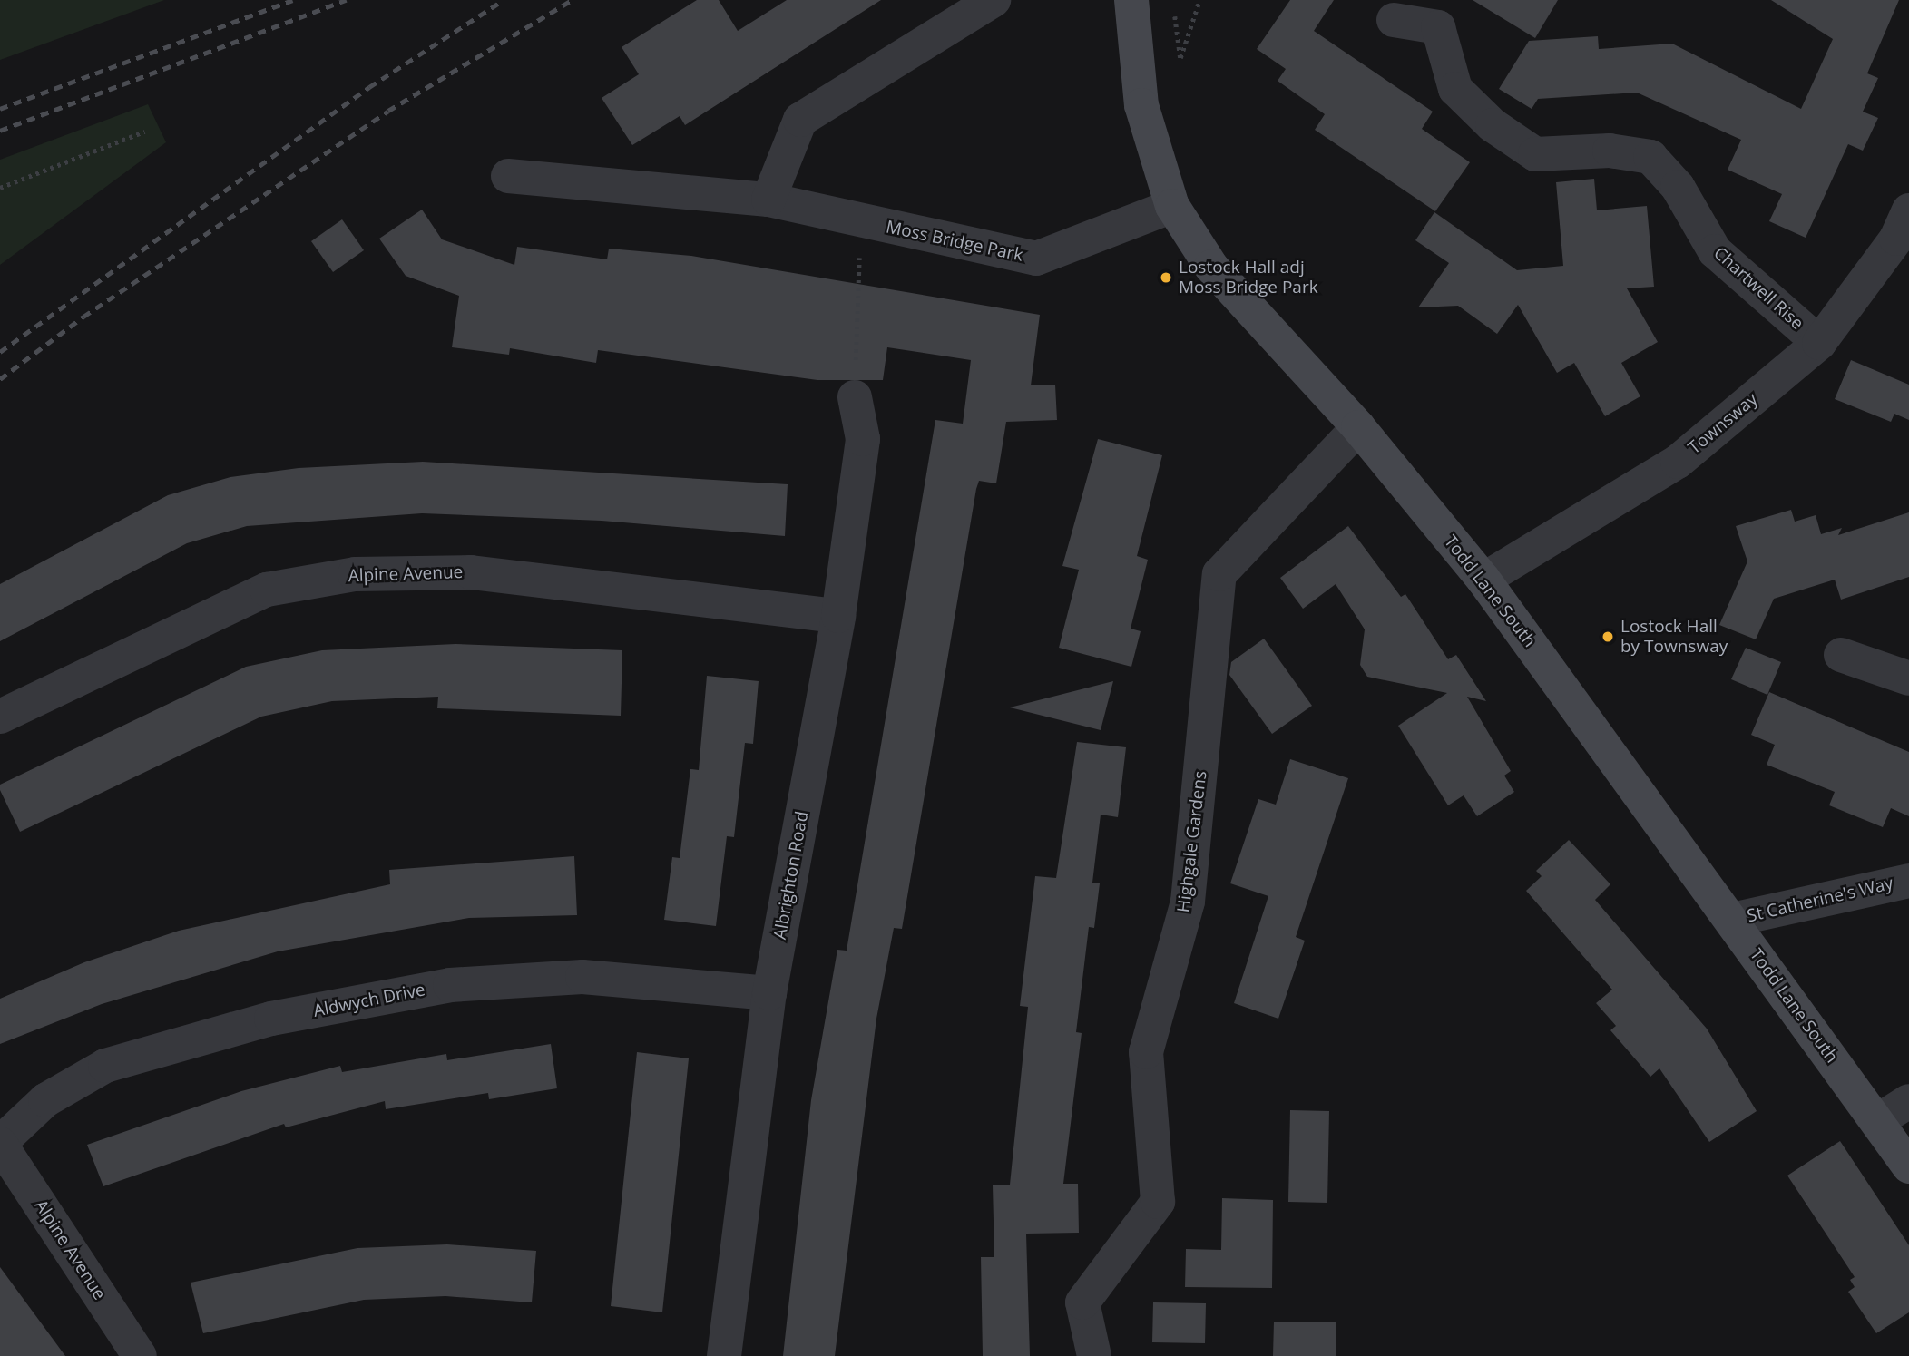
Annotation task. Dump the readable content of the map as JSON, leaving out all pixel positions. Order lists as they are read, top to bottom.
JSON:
{
  "streets": {
    "street": [
      "Moss Bridge Park",
      "Chartwell Rise",
      "Townsway",
      "Alpine Avenue",
      "Todd Lane South",
      "Highgale Gardens",
      "Albrighton Road",
      "St Catherine's Way",
      "Aldwych Drive"
    ]
  },
  "crossings": [
    ["Moss Bridge Park", "Todd Lane South"],
    ["Chartwell Rise", "Townsway"],
    ["Townsway", "Todd Lane South"],
    ["Alpine Avenue", "Albrighton Road"],
    ["Alpine Avenue", "Aldwych Drive"],
    ["Todd Lane South", "Highgale Gardens"],
    ["Todd Lane South", "St Catherine's Way"],
    ["Albrighton Road", "Aldwych Drive"]
  ],
  "places": ["Lostock Hall adj Moss Bridge Park", "Lostock Hall by Townsway"]
}
